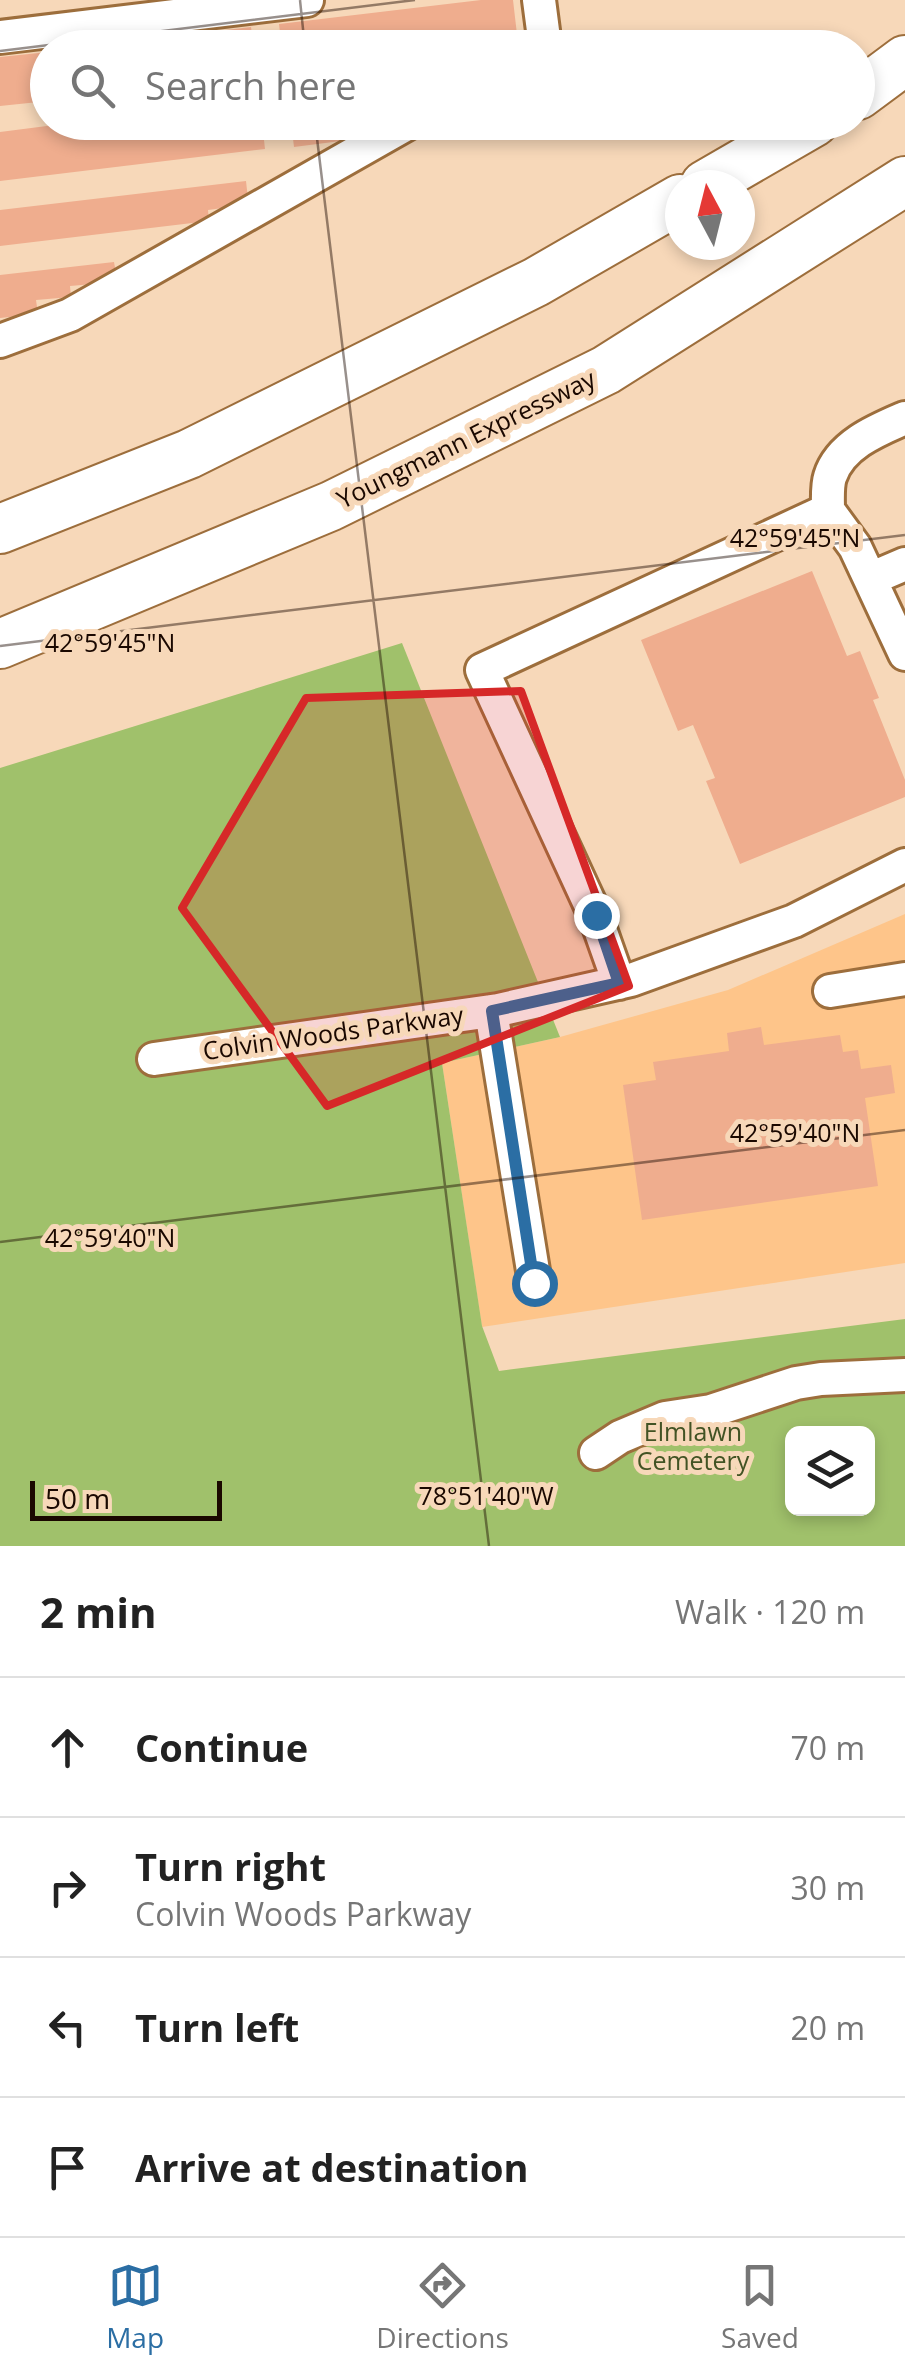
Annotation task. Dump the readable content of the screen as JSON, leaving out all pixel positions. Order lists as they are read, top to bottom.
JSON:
{
  "streets": {
    "highway": ["Youngmann Expressway"],
    "street": ["Colvin Woods Parkway"]
  },
  "parks": ["Elmlawn Cemetery"],
  "scale_bar": "50 m",
  "north": "top",
  "page": {
    "search": "Search here",
    "scale": "50 m",
    "heading": ["2 min", "Walk · 120 m"],
    "list": [
      ["Continue", "70 m"],
      ["Turn right", "Colvin Woods Parkway", "30 m"],
      ["Turn left", "20 m"],
      "Arrive at destination"
    ],
    "nav": ["Map", "Directions", "Saved"]
  },
  "coordinates": ["42°59'45\"N", "42°59'40\"N", "78°51'40\"W"]
}
